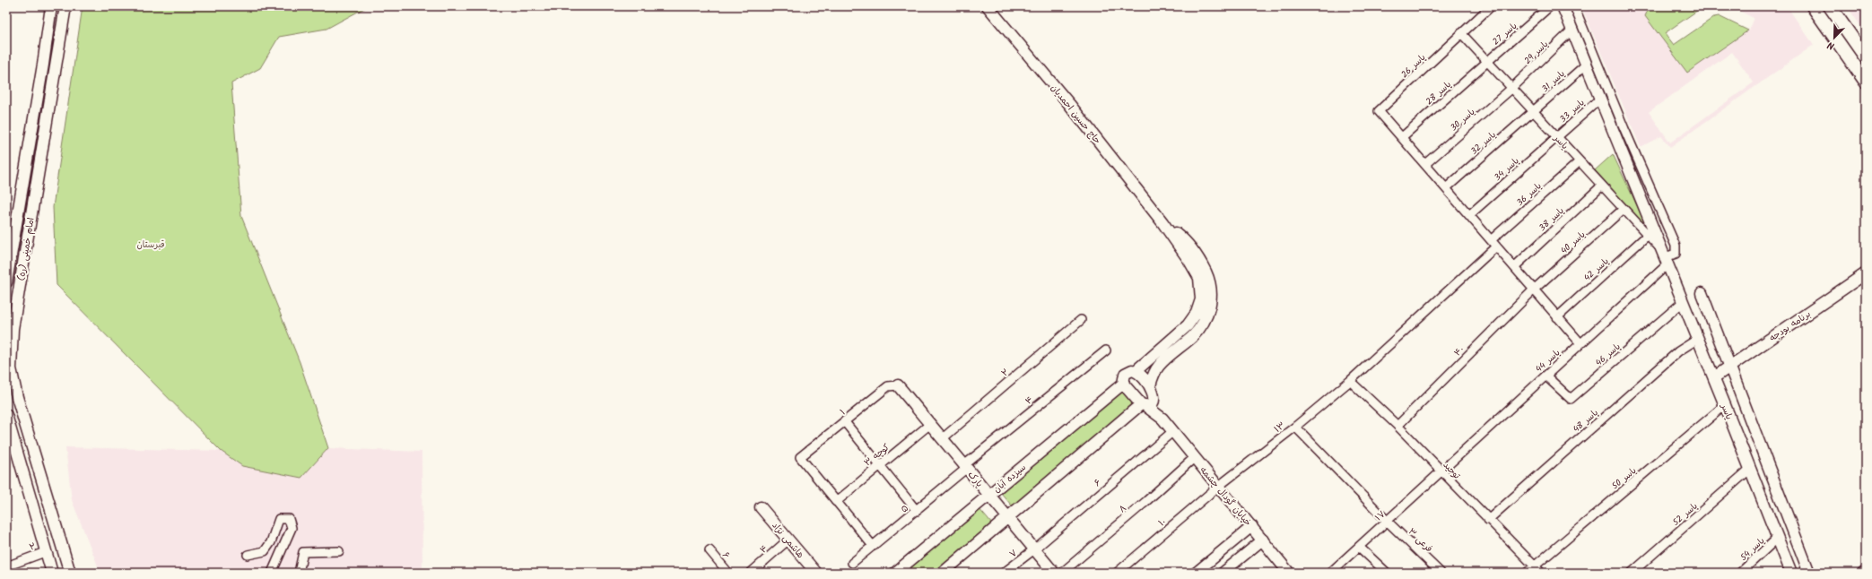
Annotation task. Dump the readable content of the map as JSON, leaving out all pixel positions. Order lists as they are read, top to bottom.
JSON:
{
  "streets": {
    "main road": [
      "حاج حسین احمدیان",
      "یاسر",
      "امام خمینی (ره)",
      "برنامه بودجه",
      "سیزده آبان",
      "پارک",
      "خیابان گودال چشمه",
      "هاشمی نژاد"
    ],
    "street": [
      "یاسر 27",
      "یاسر 29",
      "یاسر 26",
      "یاسر 31",
      "یاسر 28",
      "یاسر 33",
      "یاسر 30",
      "یاسر 32",
      "یاسر 34",
      "یاسر 36",
      "یاسر 38",
      "یاسر 40",
      "یاسر 42",
      "۴۰",
      "یاسر 46",
      "یاسر 44",
      "۲",
      "۴",
      "۱",
      "یاسر 48",
      "۱۳",
      "کوچه ۳",
      "توحید",
      "یاسر 50",
      "۶",
      "۵",
      "۸",
      "یاسر 52",
      "۱۷",
      "۱۰",
      "فرعی ۳",
      "یاسر 54",
      "۷"
    ]
  },
  "crossings": [
    ["یاسر 27", "یاسر 28"],
    ["یاسر 27", "یاسر"],
    ["یاسر 29", "یاسر 30"],
    ["یاسر 29", "یاسر"],
    ["یاسر 26", "یاسر 28"],
    ["یاسر 26", "یاسر"],
    ["یاسر 31", "یاسر"],
    ["یاسر 31", "یاسر 32"],
    ["یاسر 28", "یاسر"],
    ["یاسر 33", "یاسر"],
    ["یاسر 33", "یاسر 34"],
    ["حاج حسین احمدیان", "سیزده آبان"],
    ["یاسر 30", "یاسر"],
    ["یاسر", "یاسر 32"],
    ["یاسر", "یاسر 34"],
    ["یاسر", "یاسر 36"],
    ["یاسر", "یاسر 38"],
    ["یاسر", "یاسر 40"],
    ["یاسر", "یاسر 42"],
    ["یاسر", "برنامه بودجه"],
    ["یاسر", "یاسر 46"],
    ["یاسر", "یاسر 44"],
    ["یاسر", "یاسر 48"],
    ["یاسر", "یاسر 50"],
    ["یاسر", "یاسر 52"],
    ["یاسر", "یاسر 54"],
    ["یاسر 36", "۱۳"],
    ["یاسر 36", "توحید"],
    ["یاسر 40", "۴۰"],
    ["۴۰", "توحید"],
    ["یاسر 46", "یاسر 44"],
    ["یاسر 44", "توحید"],
    ["یاسر 44", "۱۷"],
    ["۲", "پارک"],
    ["۴", "پارک"],
    ["۴", "۵"],
    ["۴", "هاشمی نژاد"],
    ["۱", "کوچه ۳"],
    ["۱", "پارک"],
    ["یاسر 48", "توحید"],
    ["۱۳", "توحید"],
    ["۱۳", "خیابان گودال چشمه"],
    ["۱۳", "۱۰"],
    ["۱۳", "فرعی ۳"],
    ["کوچه ۳", "پارک"],
    ["توحید", "یاسر 50"],
    ["توحید", "۱۷"],
    ["سیزده آبان", "پارک"],
    ["پارک", "۶"],
    ["پارک", "۵"],
    ["پارک", "۷"],
    ["۶", "خیابان گودال چشمه"],
    ["۶", "۷"],
    ["خیابان گودال چشمه", "۸"],
    ["خیابان گودال چشمه", "۱۰"],
    ["۱۷", "فرعی ۳"]
  ],
  "parks": ["قبرستان"],
  "north": "bottom left"
}
